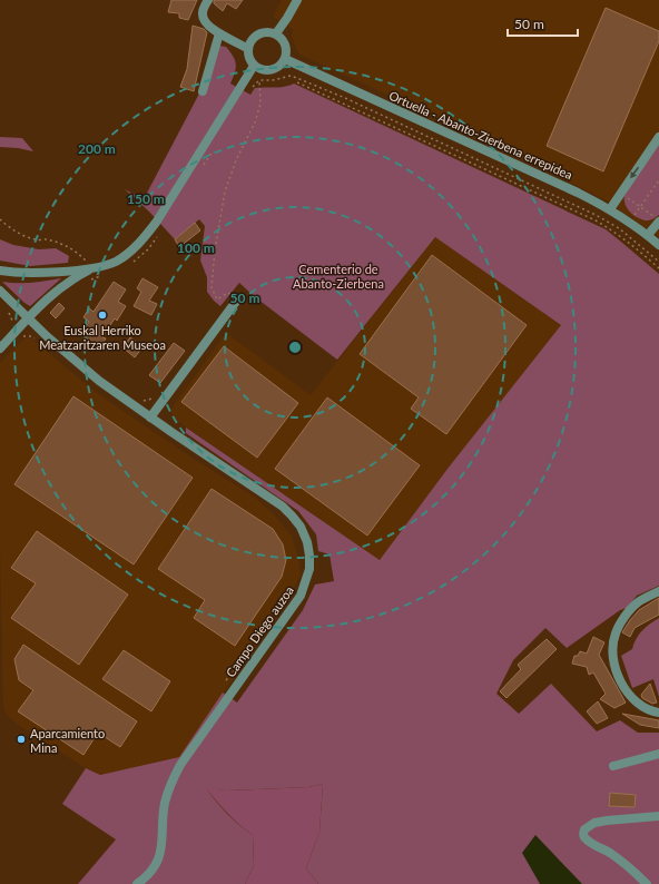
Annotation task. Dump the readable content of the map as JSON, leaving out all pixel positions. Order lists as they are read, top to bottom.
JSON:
{
  "streets": {
    "street": ["Ortuella - Abanto-Zierbena errepidea", "Campo Diego auzoa"]
  },
  "parks": ["Cementerio de Abanto-Zierbena"],
  "places": ["Euskal Herriko Meatzaritzaren Museoa", "Aparcamiento Mina"],
  "scale_bar": "50 m",
  "rings": [
    "200 m",
    "150 m",
    "100 m",
    "50 m"
  ]
}
